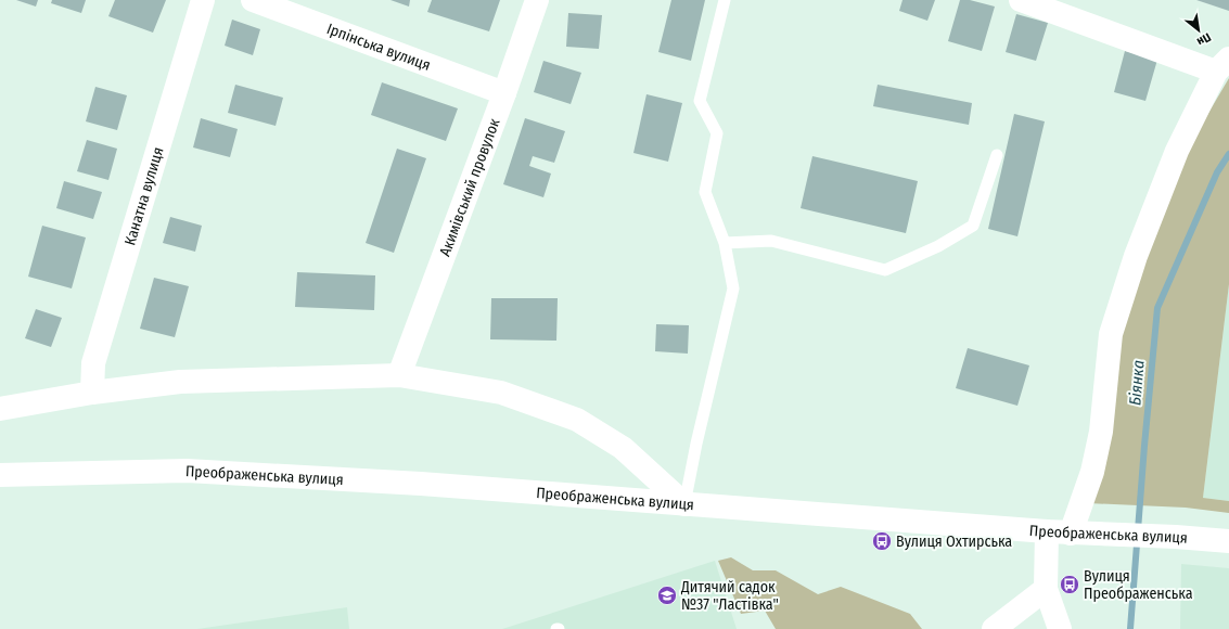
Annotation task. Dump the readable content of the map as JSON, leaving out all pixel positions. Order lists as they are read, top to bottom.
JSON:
{
  "streets": {
    "street": [
      "Ірпінська вулиця",
      "Акимівський провулок",
      "Канатна вулиця",
      "Преображенська вулиця"
    ]
  },
  "crossings": [
    ["Ірпінська вулиця", "Акимівський провулок"]
  ],
  "water": ["Біянка"],
  "places": {
    "bus stop": ["Вулиця Охтирська", "Вулиця Преображенська"],
    "school or university": ["Дитячий садок №37 \"Ластівка\""]
  },
  "north": "bottom right"
}
